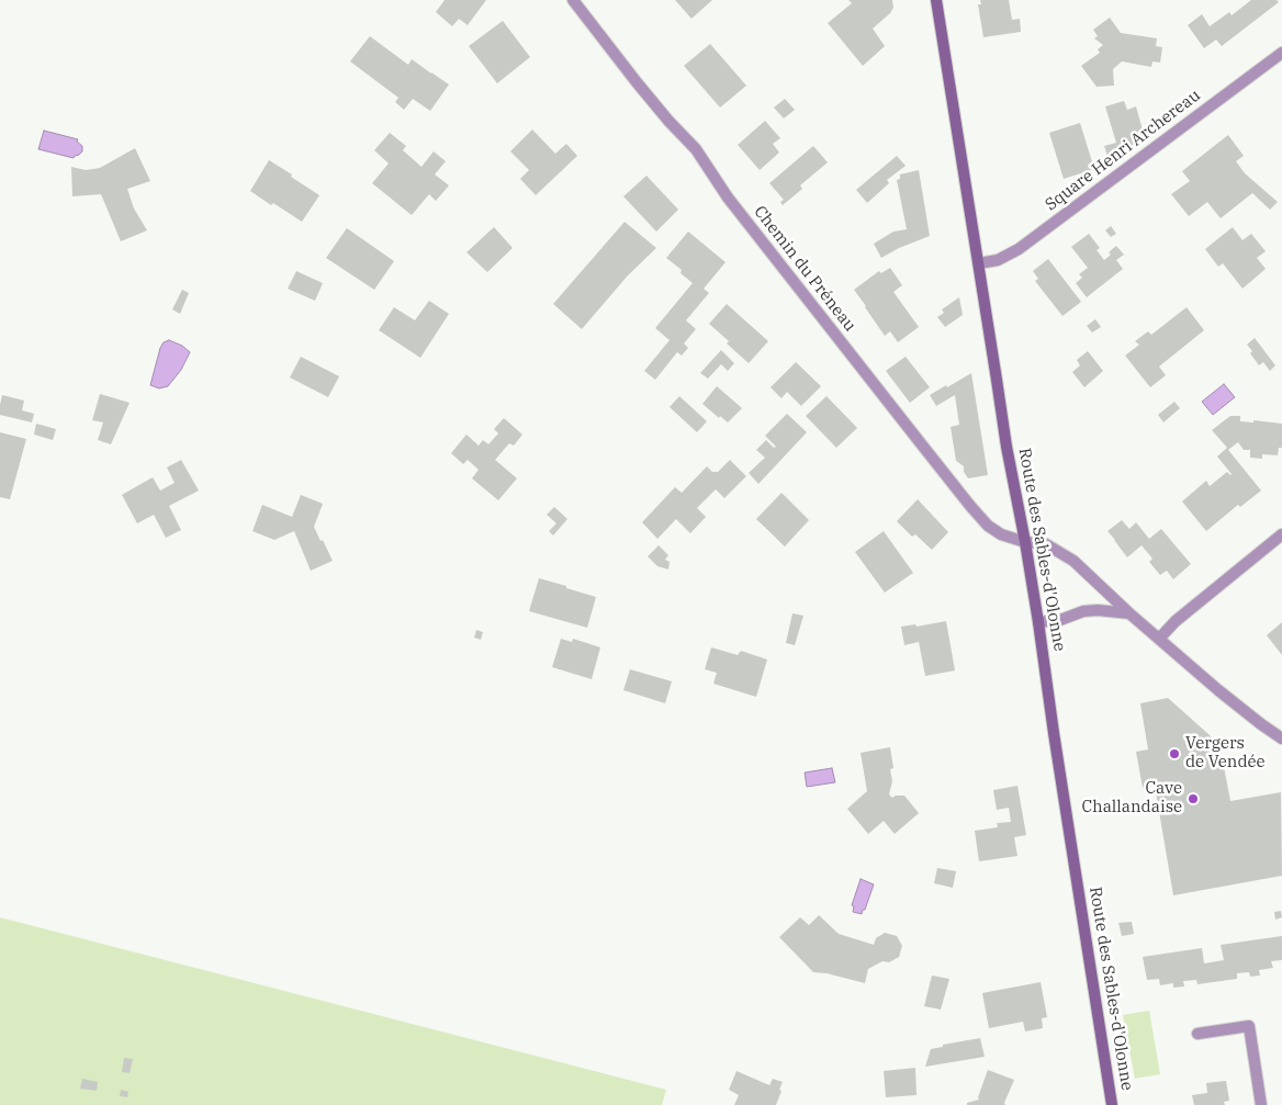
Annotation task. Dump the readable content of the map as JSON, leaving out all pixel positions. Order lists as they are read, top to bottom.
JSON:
{
  "streets": {
    "main road": ["Route des Sables-d'Olonne"],
    "street": ["Square Henri Archereau", "Chemin du Préneau"]
  },
  "crossings": [
    ["Square Henri Archereau", "Route des Sables-d'Olonne"],
    ["Chemin du Préneau", "Route des Sables-d'Olonne"]
  ],
  "places": ["Vergers de Vendée", "Cave Challandaise"]
}
